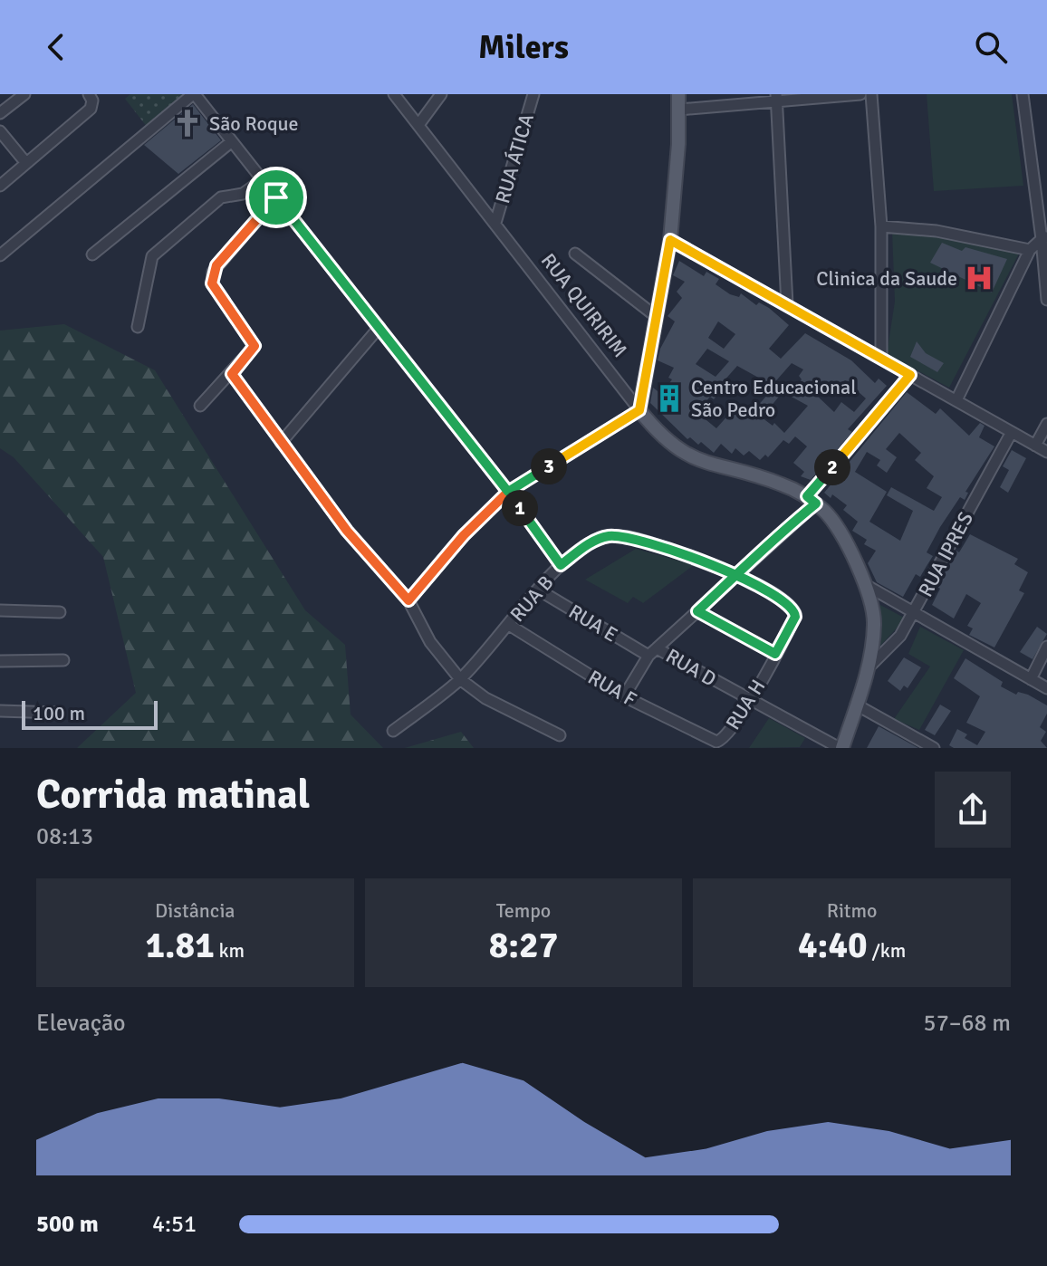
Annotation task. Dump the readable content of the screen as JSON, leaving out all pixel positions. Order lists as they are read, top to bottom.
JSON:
{
  "streets": {
    "main road": ["RUA QUIRIRIM"],
    "street": [
      "RUA ÁTICA",
      "RUA IPRES",
      "RUA B",
      "RUA E",
      "RUA D",
      "RUA F",
      "RUA H"
    ]
  },
  "crossings": [
    ["RUA ÁTICA", "RUA QUIRIRIM"],
    ["RUA QUIRIRIM", "RUA IPRES"],
    ["RUA QUIRIRIM", "RUA D"],
    ["RUA B", "RUA E"],
    ["RUA B", "RUA F"],
    ["RUA B", "RUA H"],
    ["RUA E", "RUA D"],
    ["RUA D", "RUA H"],
    ["RUA F", "RUA H"]
  ],
  "places": {
    "church": ["São Roque"],
    "hospital": ["Clinica da Saude"],
    "building": ["Centro Educacional São Pedro"]
  },
  "scale_bar": "100 m",
  "page": {
    "header": "Milers",
    "pins": ["3", "2", "1"],
    "scale": "100 m",
    "heading": ["Corrida matinal", "08:13"],
    "stats": [
      ["Distância", "1.81 km"],
      ["Tempo", "8:27"],
      ["Ritmo", "4:40 /km"]
    ],
    "chart": ["Elevação", "57–68 m"],
    "list": [
      {
        "name": "500 m",
        "note": "4:51"
      }
    ]
  }
}
